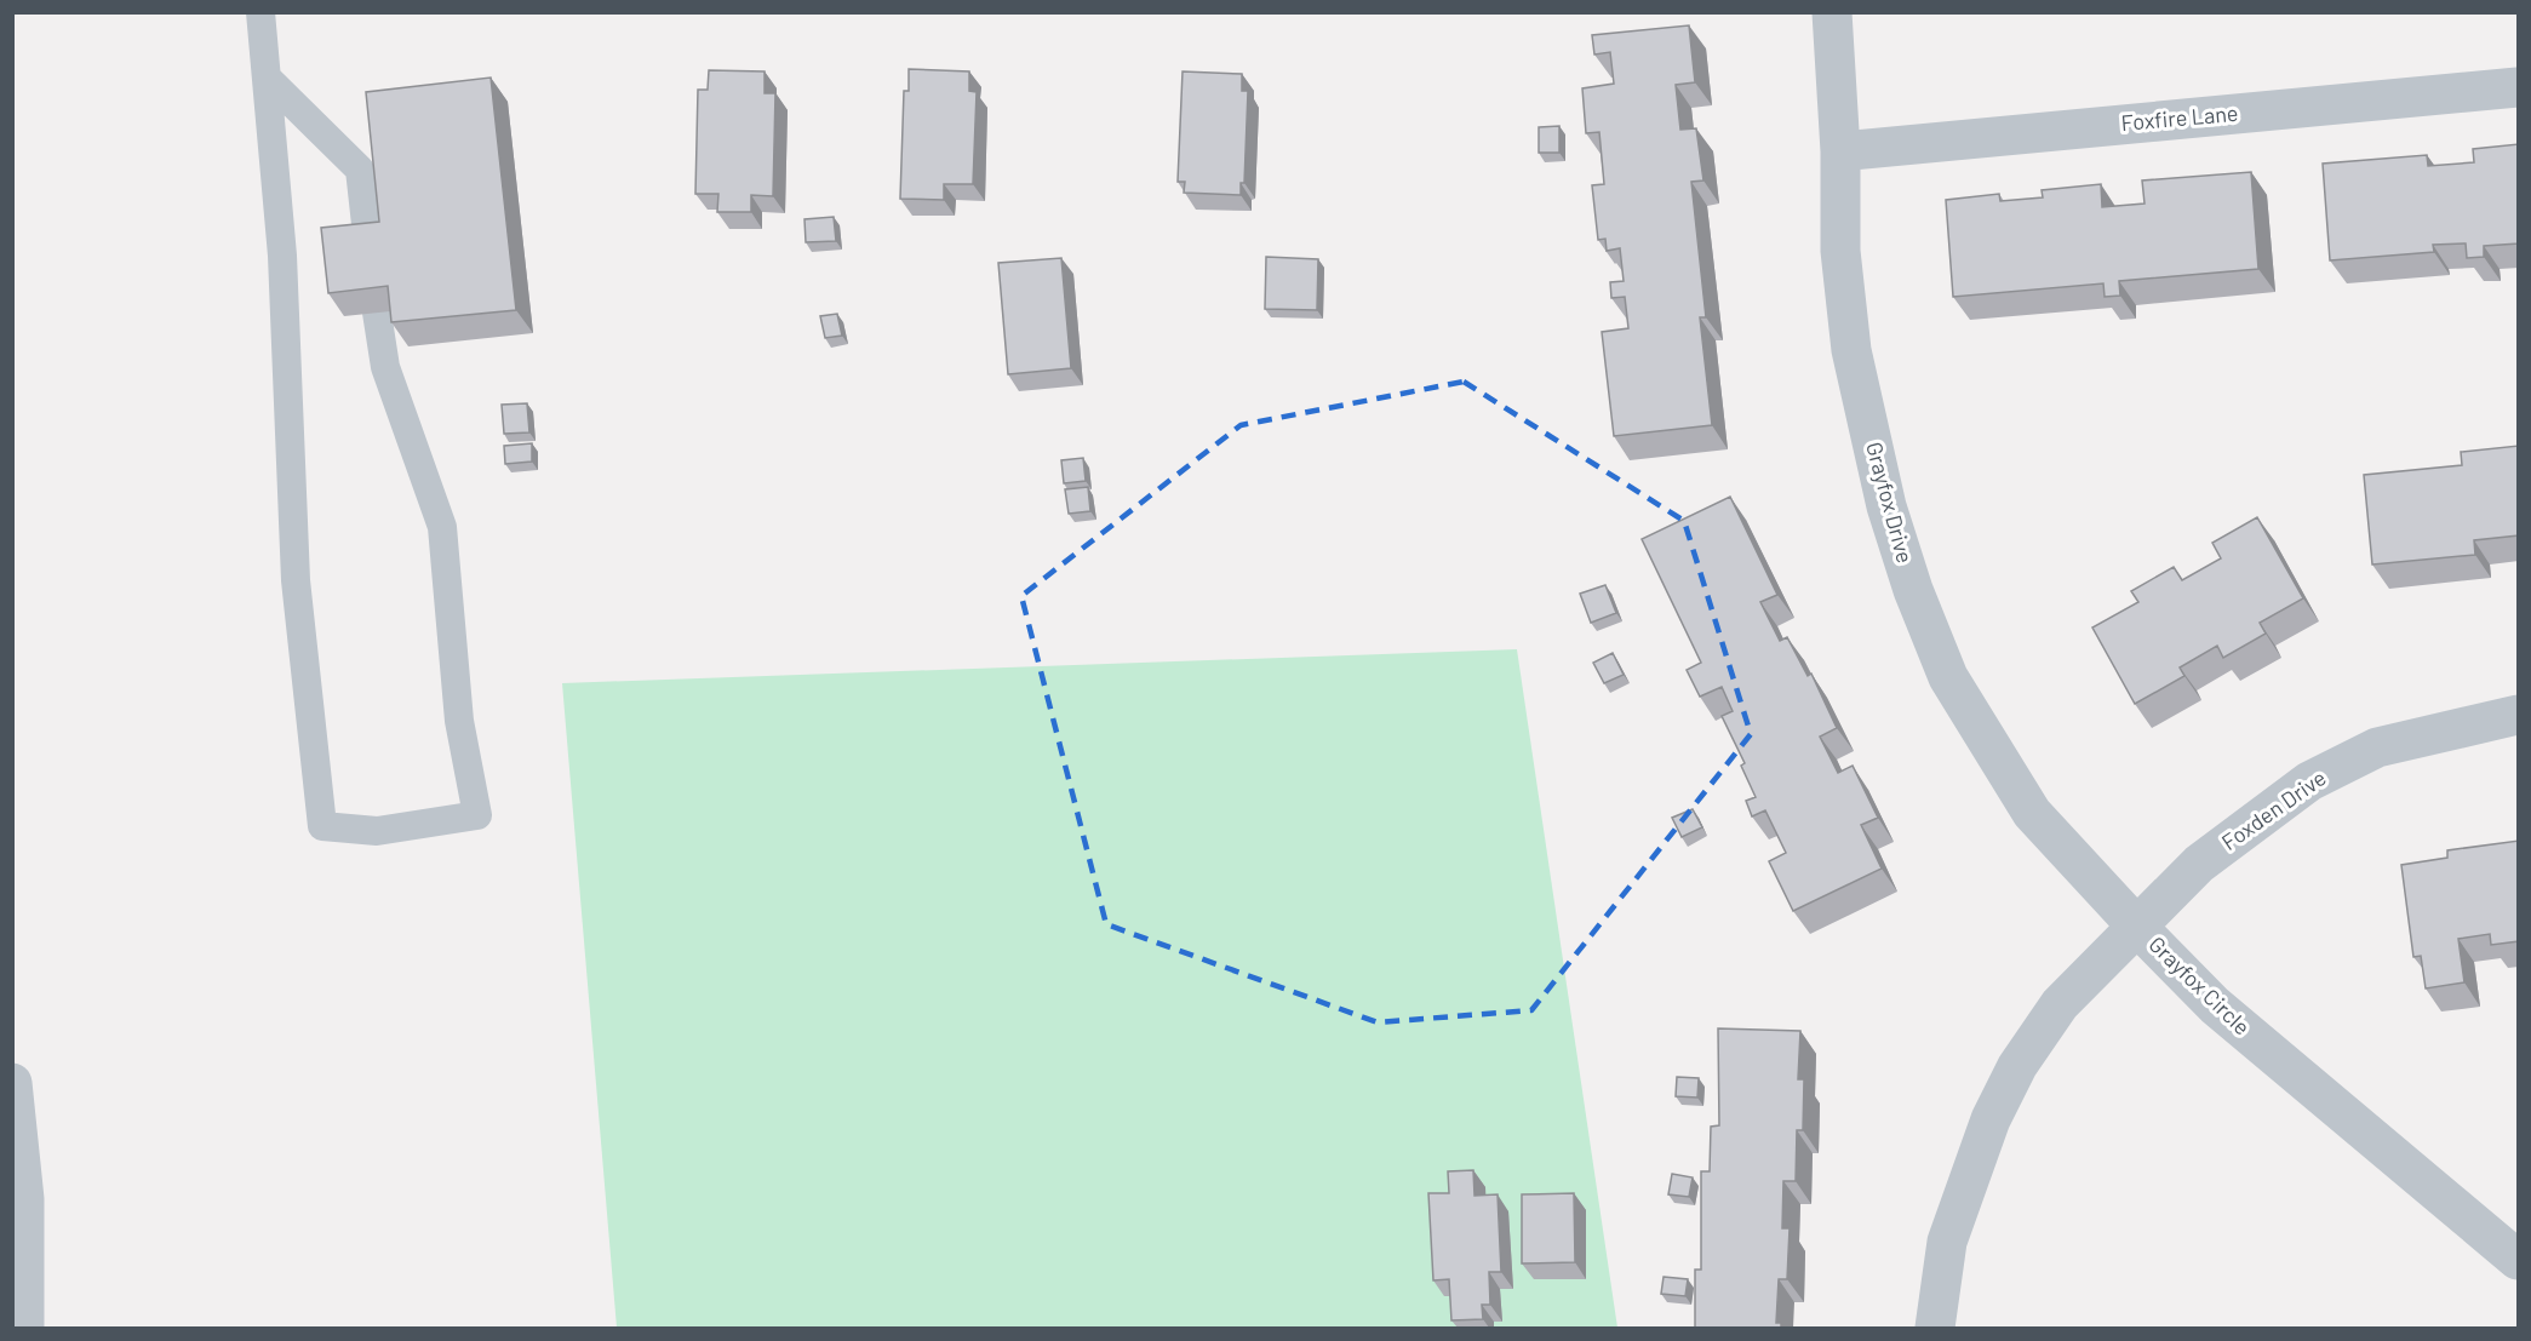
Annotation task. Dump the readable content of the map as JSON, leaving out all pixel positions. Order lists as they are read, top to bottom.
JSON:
{
  "streets": {
    "street": [
      "Foxfire Lane",
      "Grayfox Drive",
      "Foxden Drive",
      "Grayfox Circle"
    ]
  },
  "crossings": [
    ["Foxfire Lane", "Grayfox Drive"],
    ["Grayfox Drive", "Foxden Drive"],
    ["Grayfox Drive", "Grayfox Circle"],
    ["Foxden Drive", "Grayfox Circle"]
  ]
}
